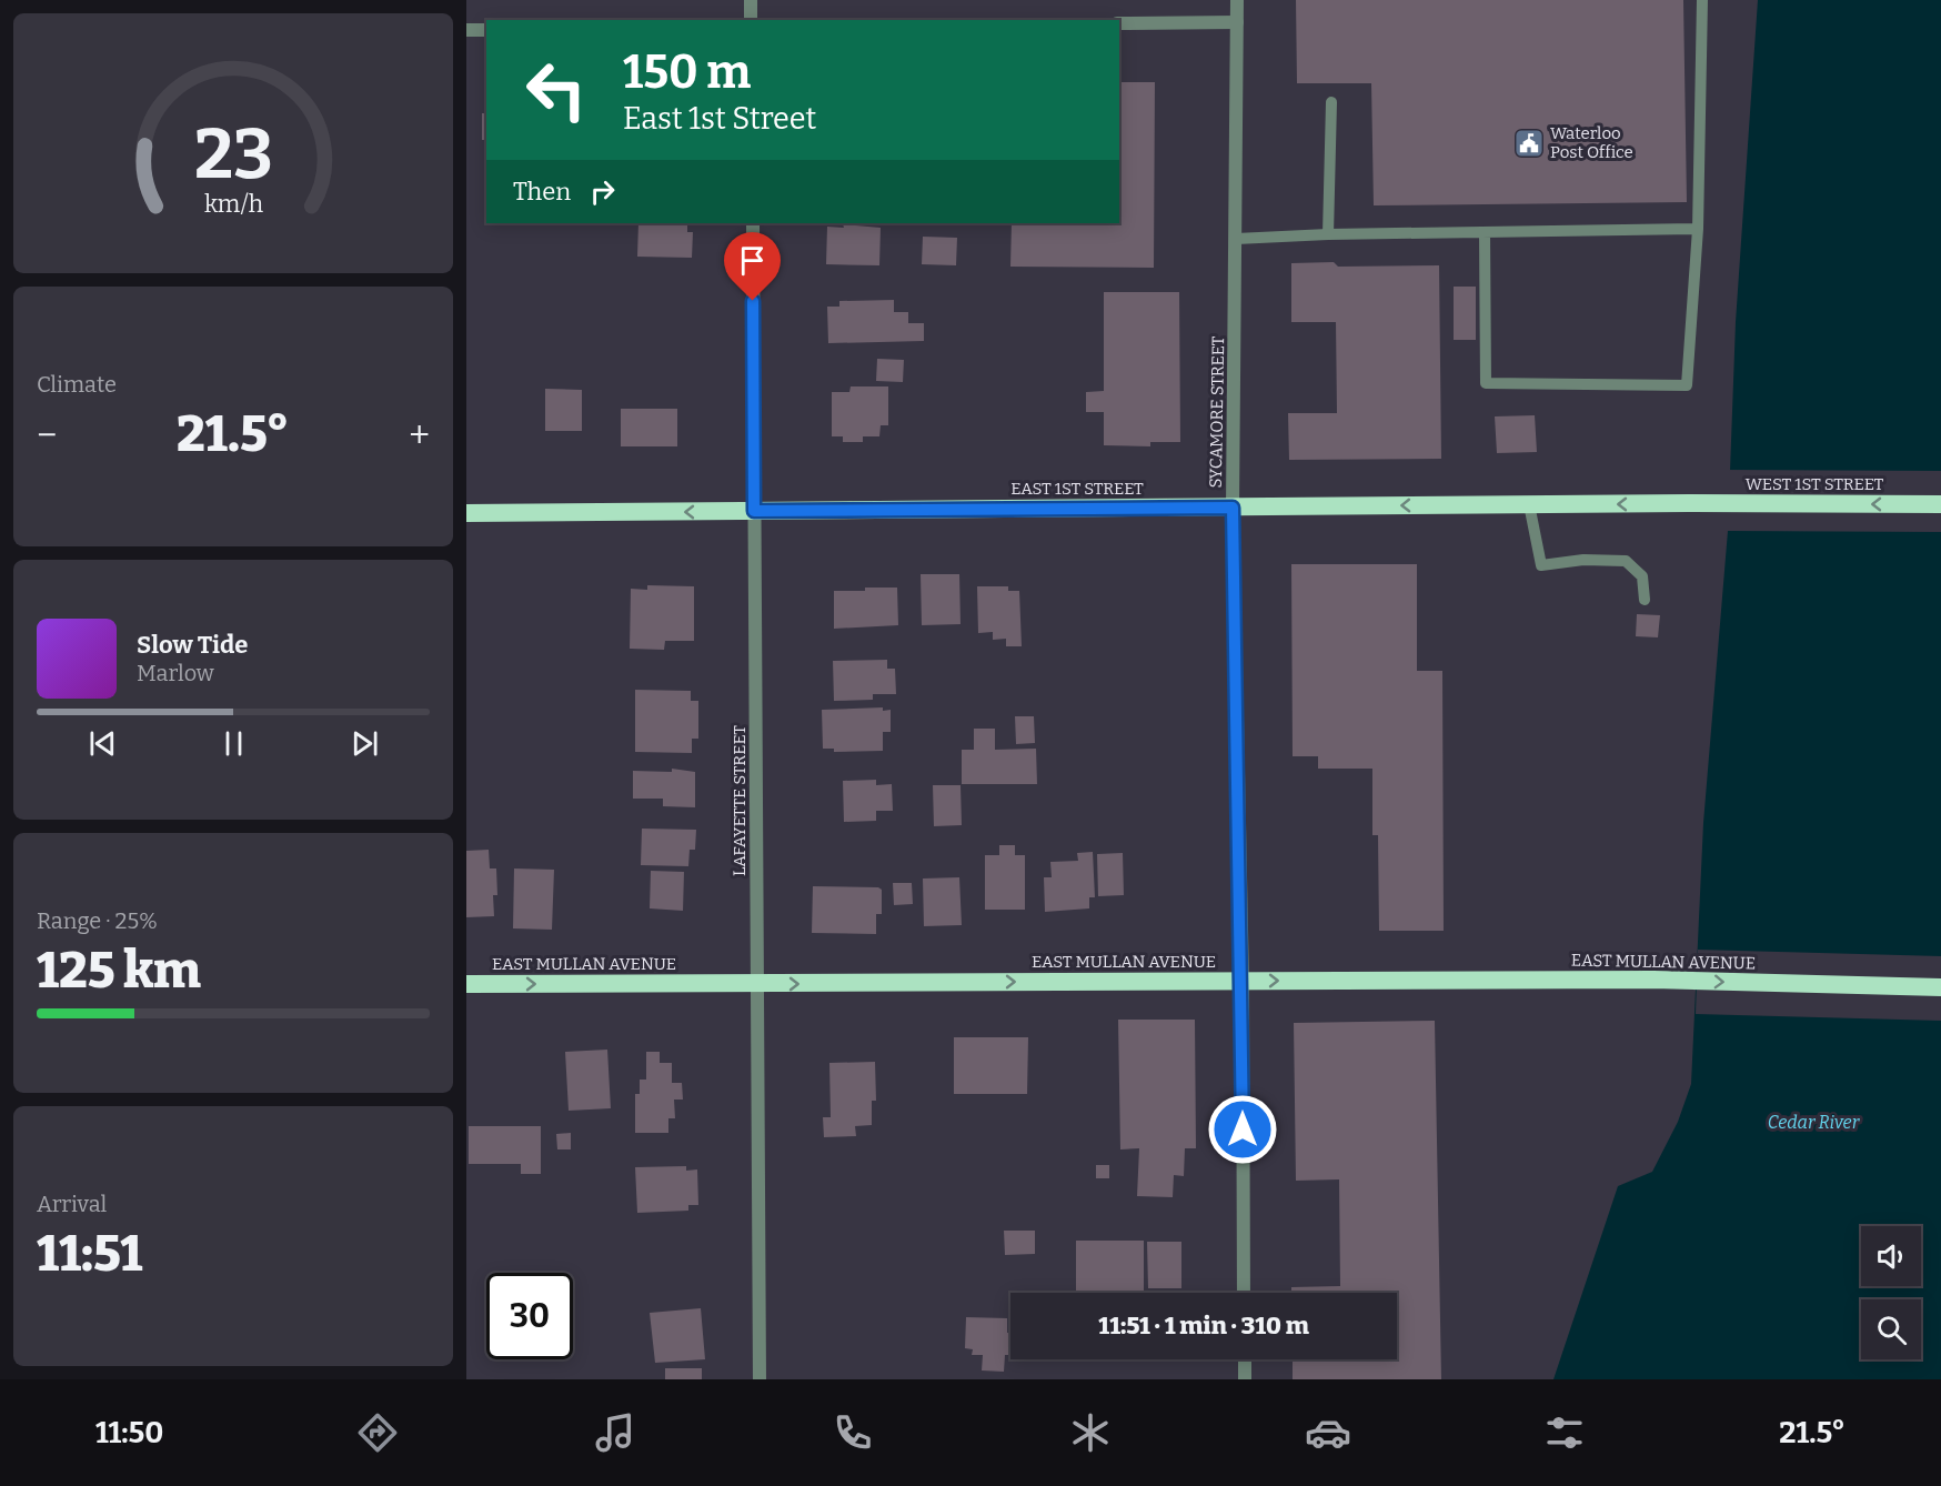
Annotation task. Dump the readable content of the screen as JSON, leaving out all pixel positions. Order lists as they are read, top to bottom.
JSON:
{
  "streets": {
    "highway": ["WEST 1ST STREET", "EAST 1ST STREET", "EAST MULLAN AVENUE"],
    "street": ["SYCAMORE STREET", "LAFAYETTE STREET"]
  },
  "crossings": [
    ["SYCAMORE STREET", "EAST 1ST STREET"],
    ["SYCAMORE STREET", "EAST MULLAN AVENUE"],
    ["WEST 1ST STREET", "EAST 1ST STREET"],
    ["EAST 1ST STREET", "LAFAYETTE STREET"],
    ["LAFAYETTE STREET", "EAST MULLAN AVENUE"]
  ],
  "one_way": ["WEST 1ST STREET", "EAST 1ST STREET", "EAST MULLAN AVENUE"],
  "water": ["Cedar River"],
  "places": {
    "public building": ["Waterloo Post Office"]
  },
  "page": {
    "turn": ["150 m", "East 1st Street"],
    "then": "Then",
    "tile": [
      "Climate",
      ["Range · 25%", "125 km"],
      ["Arrival", "11:51"]
    ],
    "heat": ["−", "21.5°", "+"],
    "song": ["Slow Tide", "Marlow"],
    "limit": "30",
    "trip": "11:51 · 1 min · 310 m",
    "tabs": ["11:50", "21.5°"],
    "gauge": ["23", "km/h"]
  }
}
